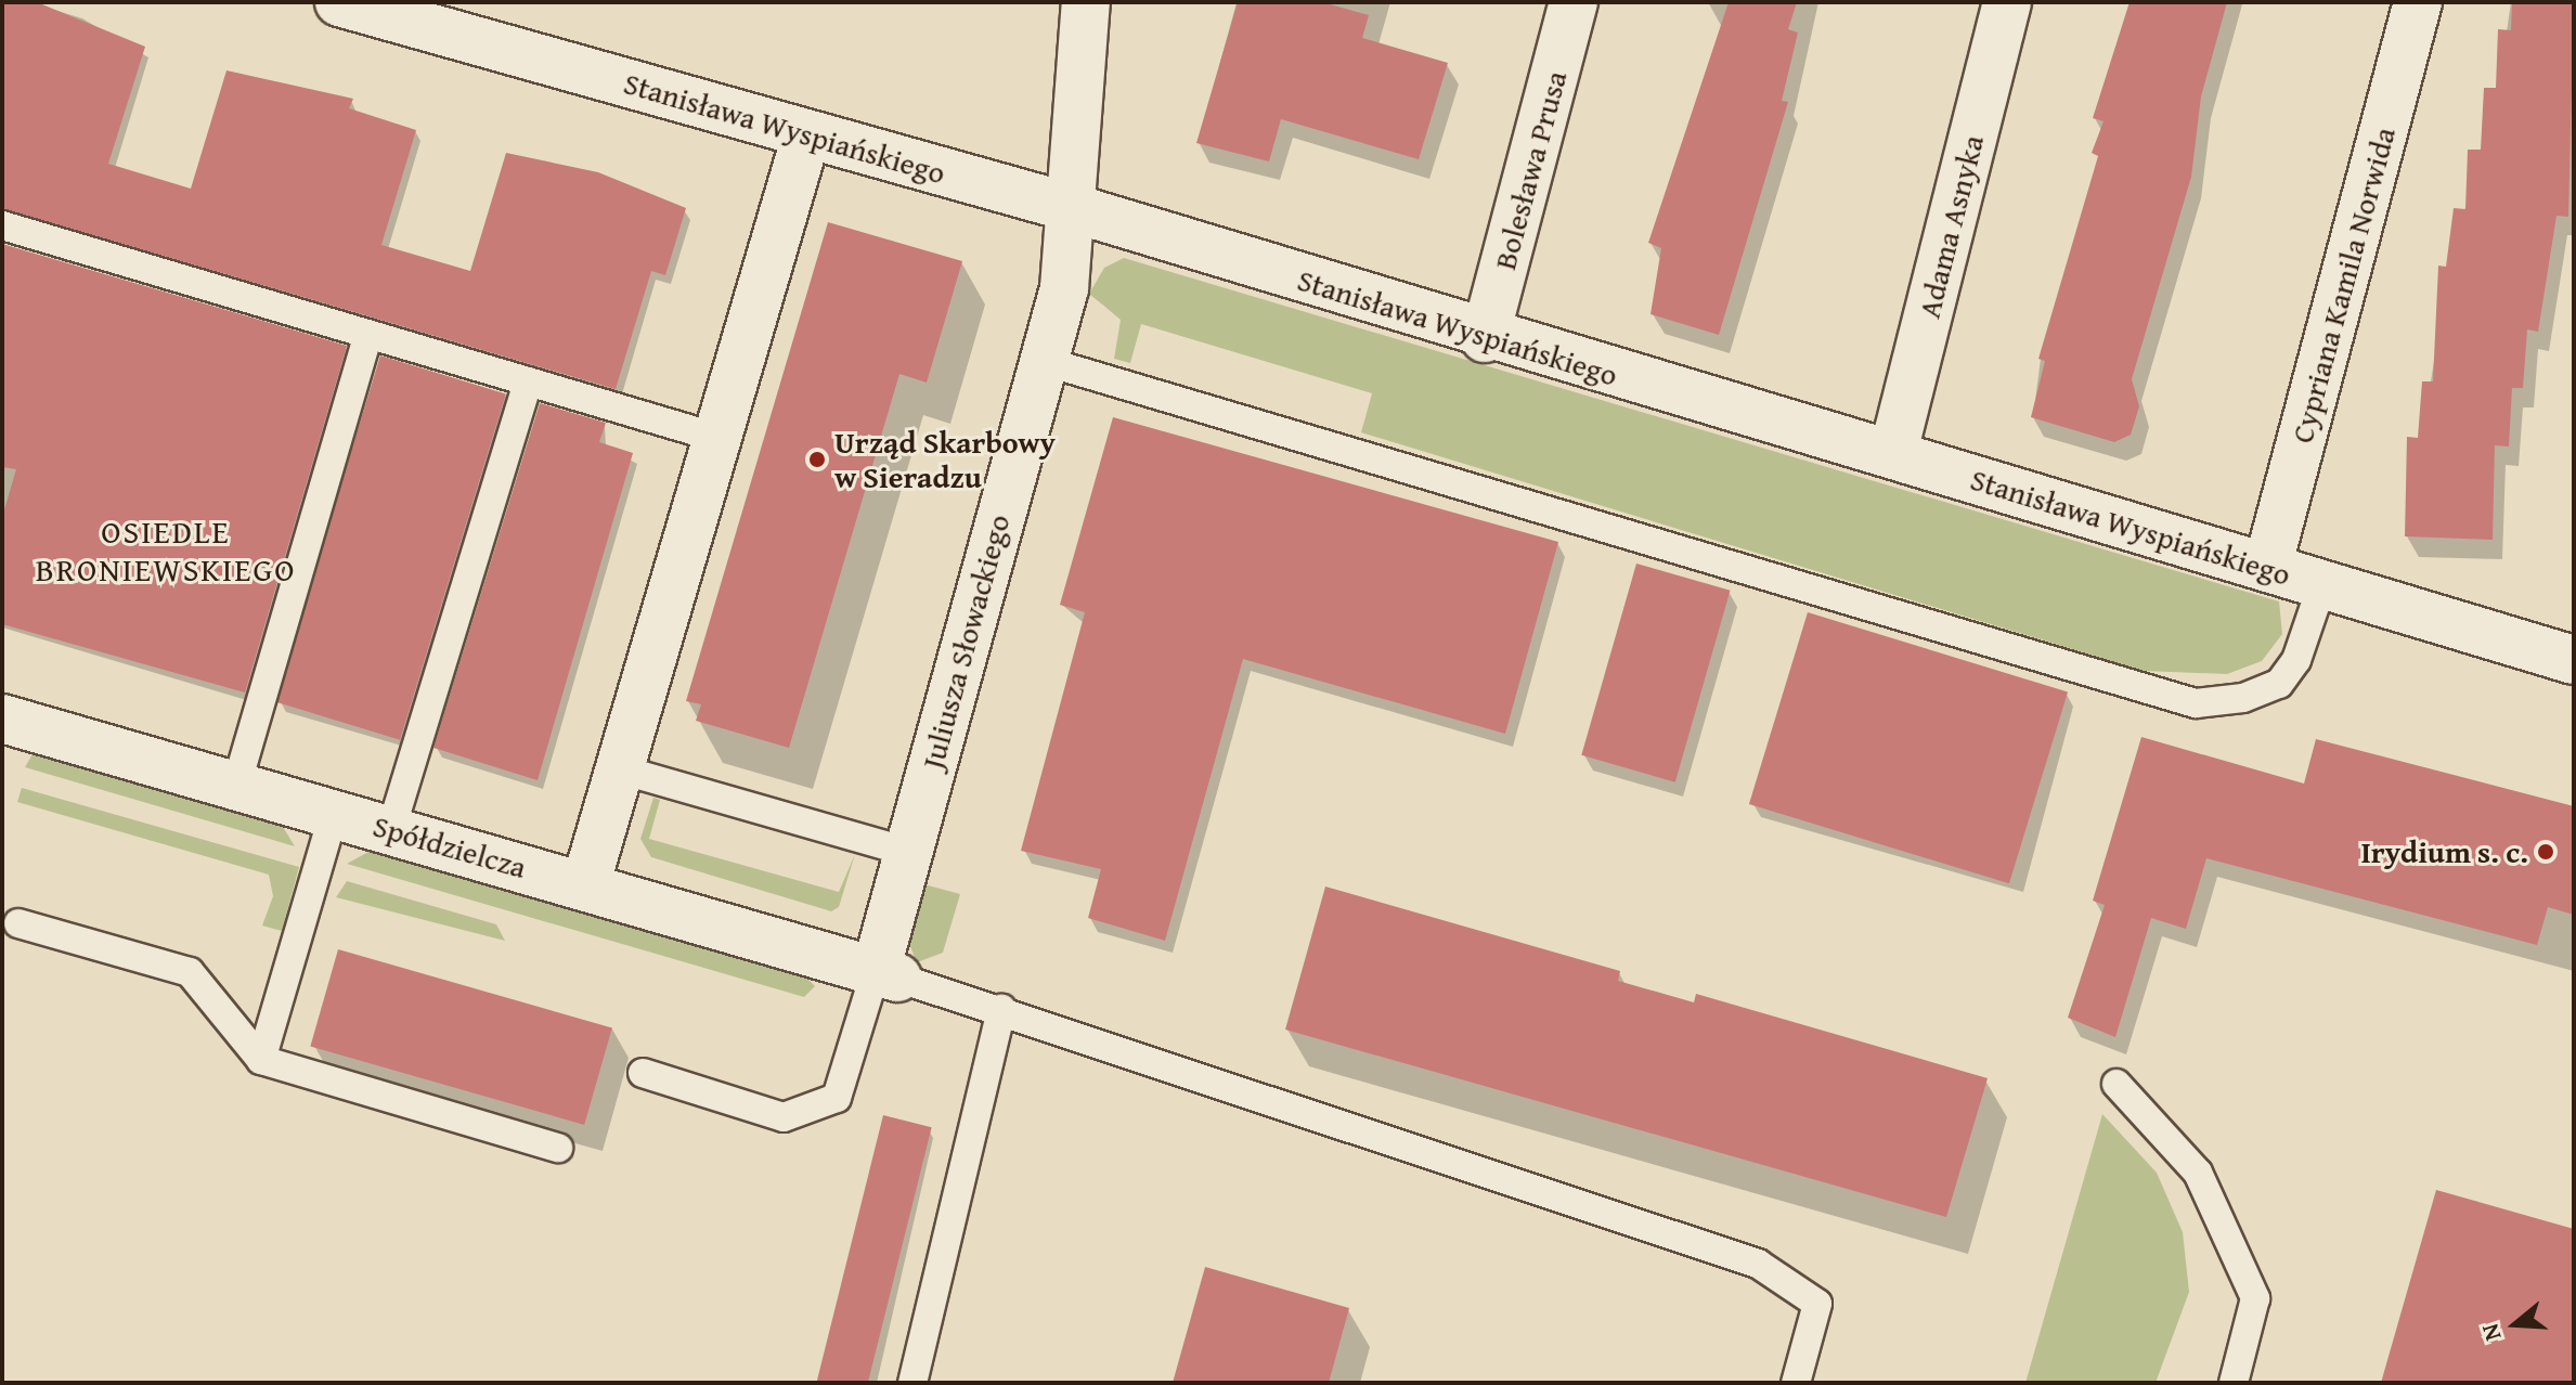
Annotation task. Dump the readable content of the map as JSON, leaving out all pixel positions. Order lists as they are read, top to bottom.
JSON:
{
  "streets": {
    "street": [
      "Stanisława Wyspiańskiego",
      "Bolesława Prusa",
      "Adama Asnyka",
      "Cypriana Kamila Norwida",
      "Juliusza Słowackiego",
      "Spółdzielcza"
    ]
  },
  "crossings": [
    ["Stanisława Wyspiańskiego", "Bolesława Prusa"],
    ["Stanisława Wyspiańskiego", "Adama Asnyka"],
    ["Stanisława Wyspiańskiego", "Cypriana Kamila Norwida"],
    ["Stanisława Wyspiańskiego", "Juliusza Słowackiego"],
    ["Juliusza Słowackiego", "Spółdzielcza"]
  ],
  "districts": ["OSIEDLE BRONIEWSKIEGO"],
  "places": ["Urząd Skarbowy w Sieradzu", "Irydium s. c."],
  "north": "left"
}
